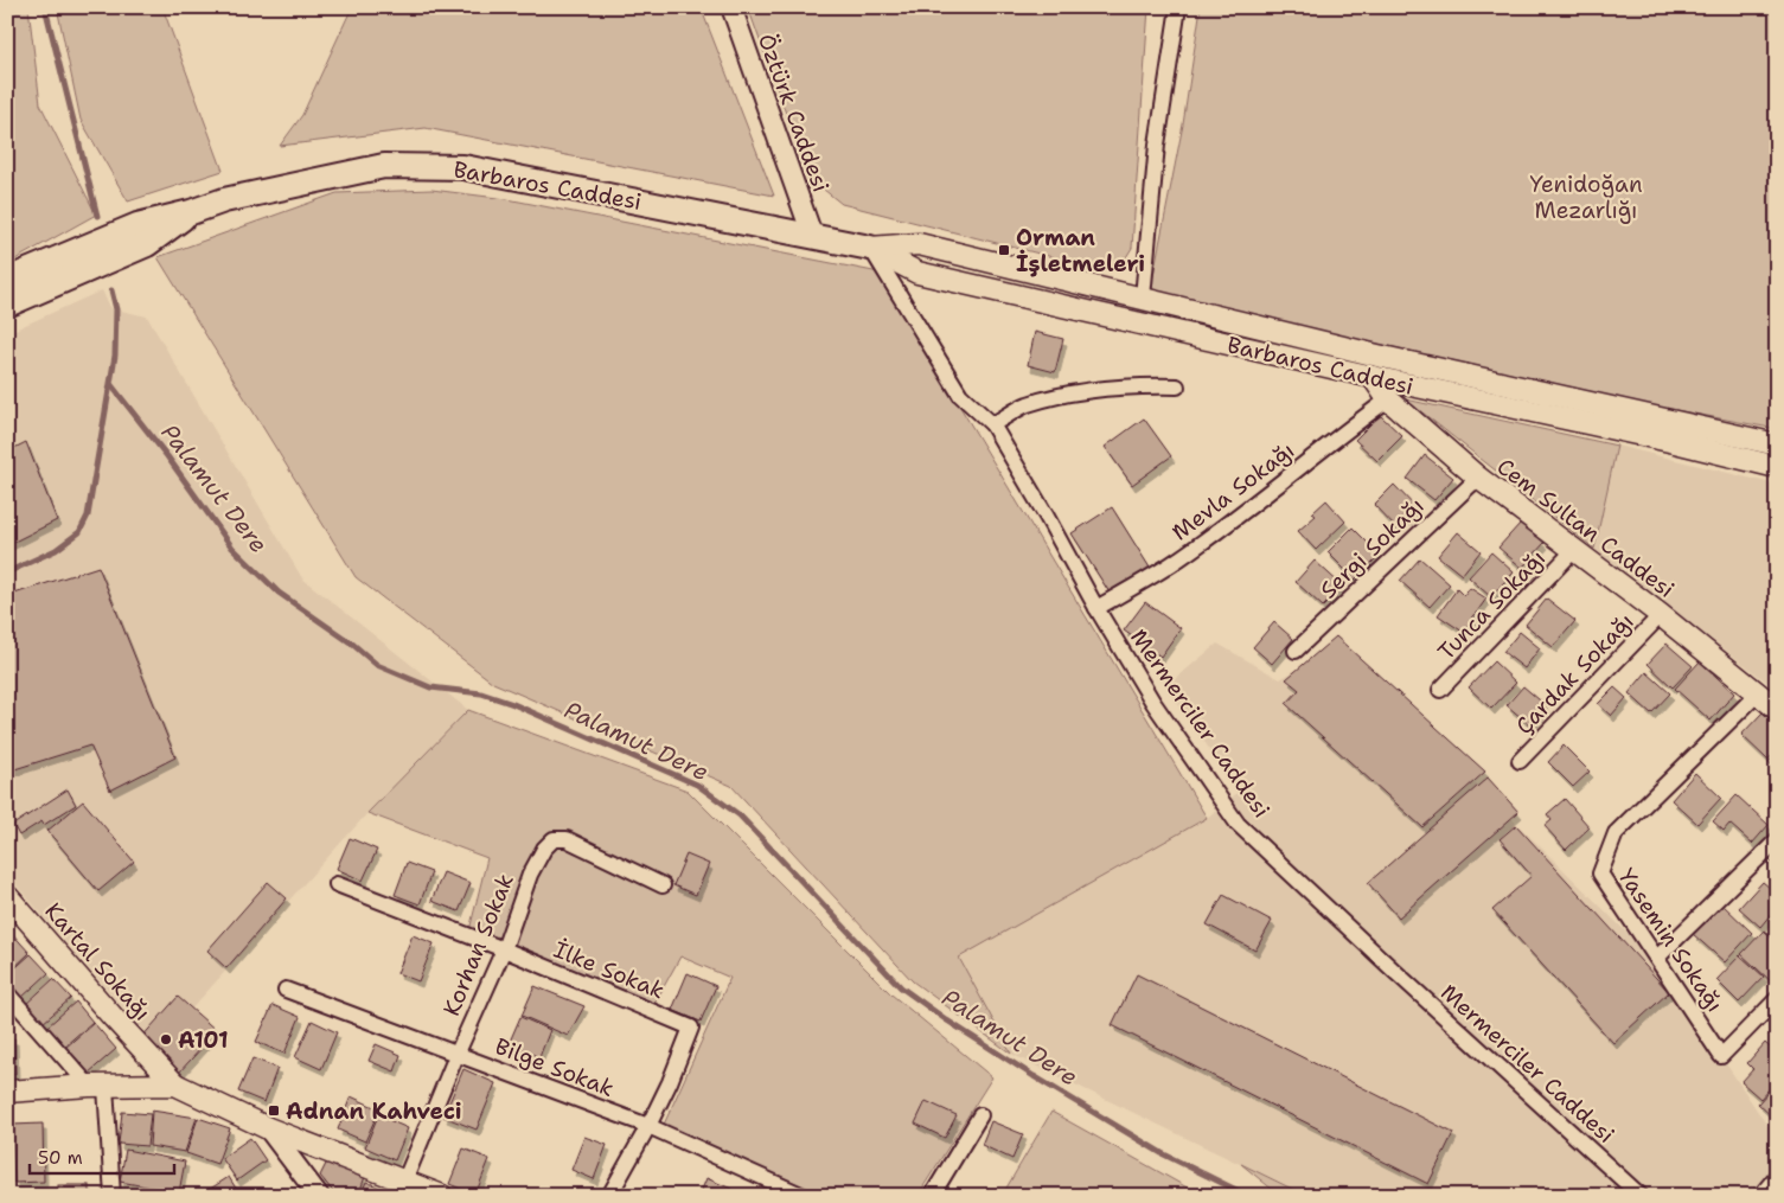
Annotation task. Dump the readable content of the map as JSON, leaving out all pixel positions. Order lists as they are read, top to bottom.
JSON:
{
  "streets": {
    "main road": ["Barbaros Caddesi", "Cem Sultan Caddesi", "Kartal Sokağı"],
    "street": [
      "Öztürk Caddesi",
      "Mevla Sokağı",
      "Sergi Sokağı",
      "Tunca Sokağı",
      "Çardak Sokağı",
      "Mermerciler Caddesi",
      "Yasemin Sokağı",
      "Korhan Sokak",
      "İlke Sokak",
      "Bilge Sokak"
    ]
  },
  "crossings": [
    ["Öztürk Caddesi", "Barbaros Caddesi"],
    ["Barbaros Caddesi", "Cem Sultan Caddesi"],
    ["Barbaros Caddesi", "Mermerciler Caddesi"],
    ["Mevla Sokağı", "Cem Sultan Caddesi"],
    ["Mevla Sokağı", "Mermerciler Caddesi"],
    ["Cem Sultan Caddesi", "Sergi Sokağı"],
    ["Cem Sultan Caddesi", "Tunca Sokağı"],
    ["Cem Sultan Caddesi", "Çardak Sokağı"],
    ["Cem Sultan Caddesi", "Yasemin Sokağı"],
    ["Korhan Sokak", "İlke Sokak"],
    ["Korhan Sokak", "Bilge Sokak"],
    ["İlke Sokak", "Bilge Sokak"]
  ],
  "water": ["Palamut Dere"],
  "parks": ["Yenidoğan Mezarlığı"],
  "places": {
    "transit": ["Orman İşletmeleri", "Adnan Kahveci"],
    "other": ["A101"]
  },
  "scale_bar": "50 m"
}
